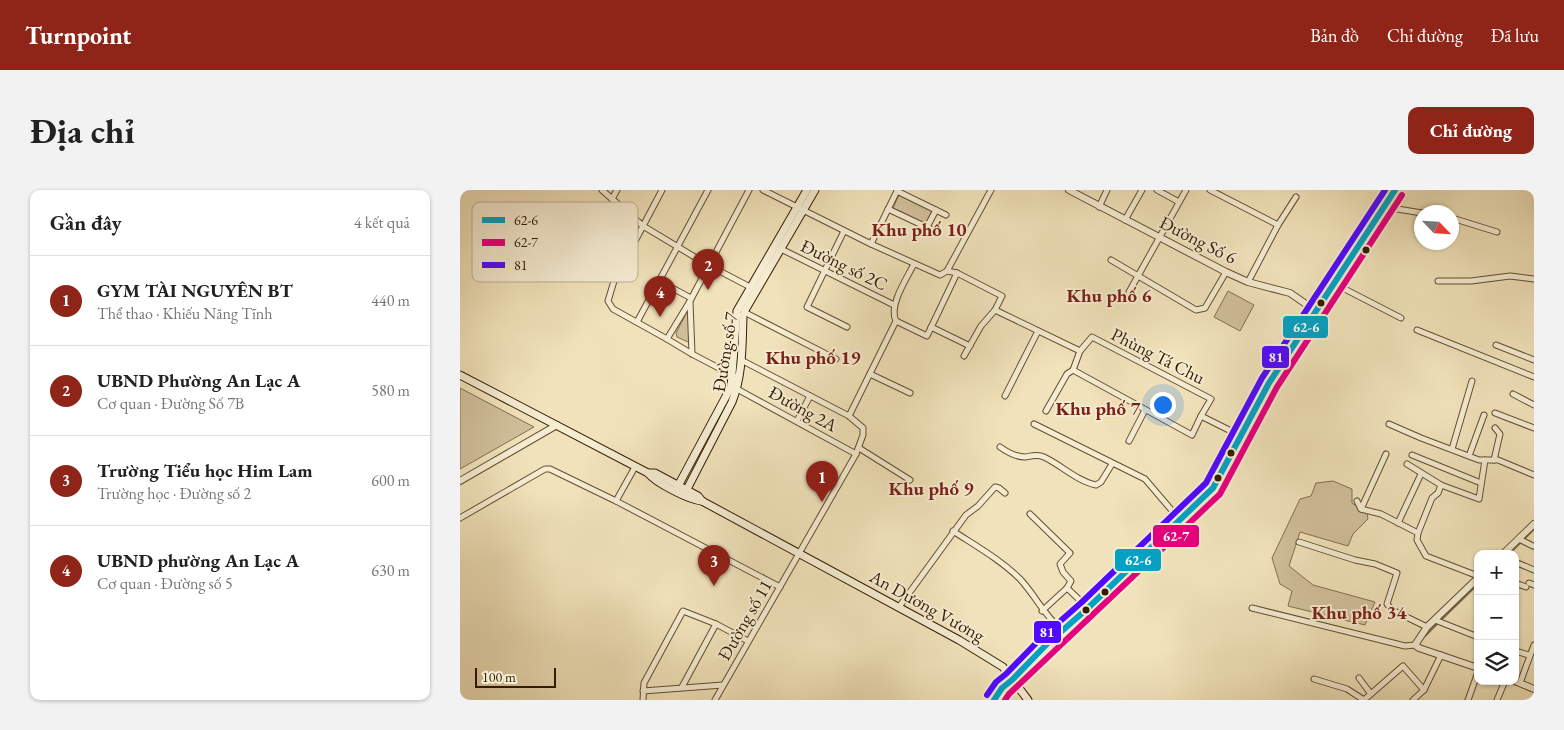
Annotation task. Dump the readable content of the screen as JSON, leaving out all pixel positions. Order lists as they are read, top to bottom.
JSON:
{
  "streets": {
    "main road": ["Đường số 7", "An Dương Vương"],
    "street": [
      "Đường Số 6",
      "Đường số 2C",
      "Phùng Tá Chu",
      "Đường 2A",
      "Đường số 11"
    ]
  },
  "crossings": [
    ["Đường số 2C", "Đường số 7"],
    ["Đường số 7", "Đường 2A"],
    ["Đường số 7", "An Dương Vương"],
    ["Đường 2A", "Đường số 11"],
    ["An Dương Vương", "Đường số 11"]
  ],
  "districts": [
    "Khu phố 10",
    "Khu phố 6",
    "Khu phố 19",
    "Khu phố 7",
    "Khu phố 9",
    "Khu phố 34"
  ],
  "lines": ["transit line 62-6", "transit line 81", "transit line 62-7"],
  "legend": ["62-6", "62-7", "81"],
  "scale_bar": "100 m",
  "north": "bottom right",
  "page": {
    "header": "Turnpoint",
    "nav": ["Bản đồ", "Chỉ đường", "Đã lưu"],
    "buttons": "Chỉ đường",
    "title": "Địa chỉ",
    "heading": ["Gần đây", "4 kết quả"],
    "pins": [
      "2",
      "4",
      "1",
      "3"
    ],
    "list": [
      {
        "mark": "1",
        "name": "GYM TÀI NGUYÊN BT",
        "note": "Thể thao · Khiếu Năng Tĩnh",
        "value": "440 m"
      },
      {
        "mark": "2",
        "name": "UBND Phường An Lạc A",
        "note": "Cơ quan · Đường Số 7B",
        "value": "580 m"
      },
      {
        "mark": "3",
        "name": "Trường Tiểu học Him Lam",
        "note": "Trường học · Đường số 2",
        "value": "600 m"
      },
      {
        "mark": "4",
        "name": "UBND phường An Lạc A",
        "note": "Cơ quan · Đường số 5",
        "value": "630 m"
      }
    ],
    "map_buttons": ["+", "−"],
    "scale": "100 m"
  }
}
